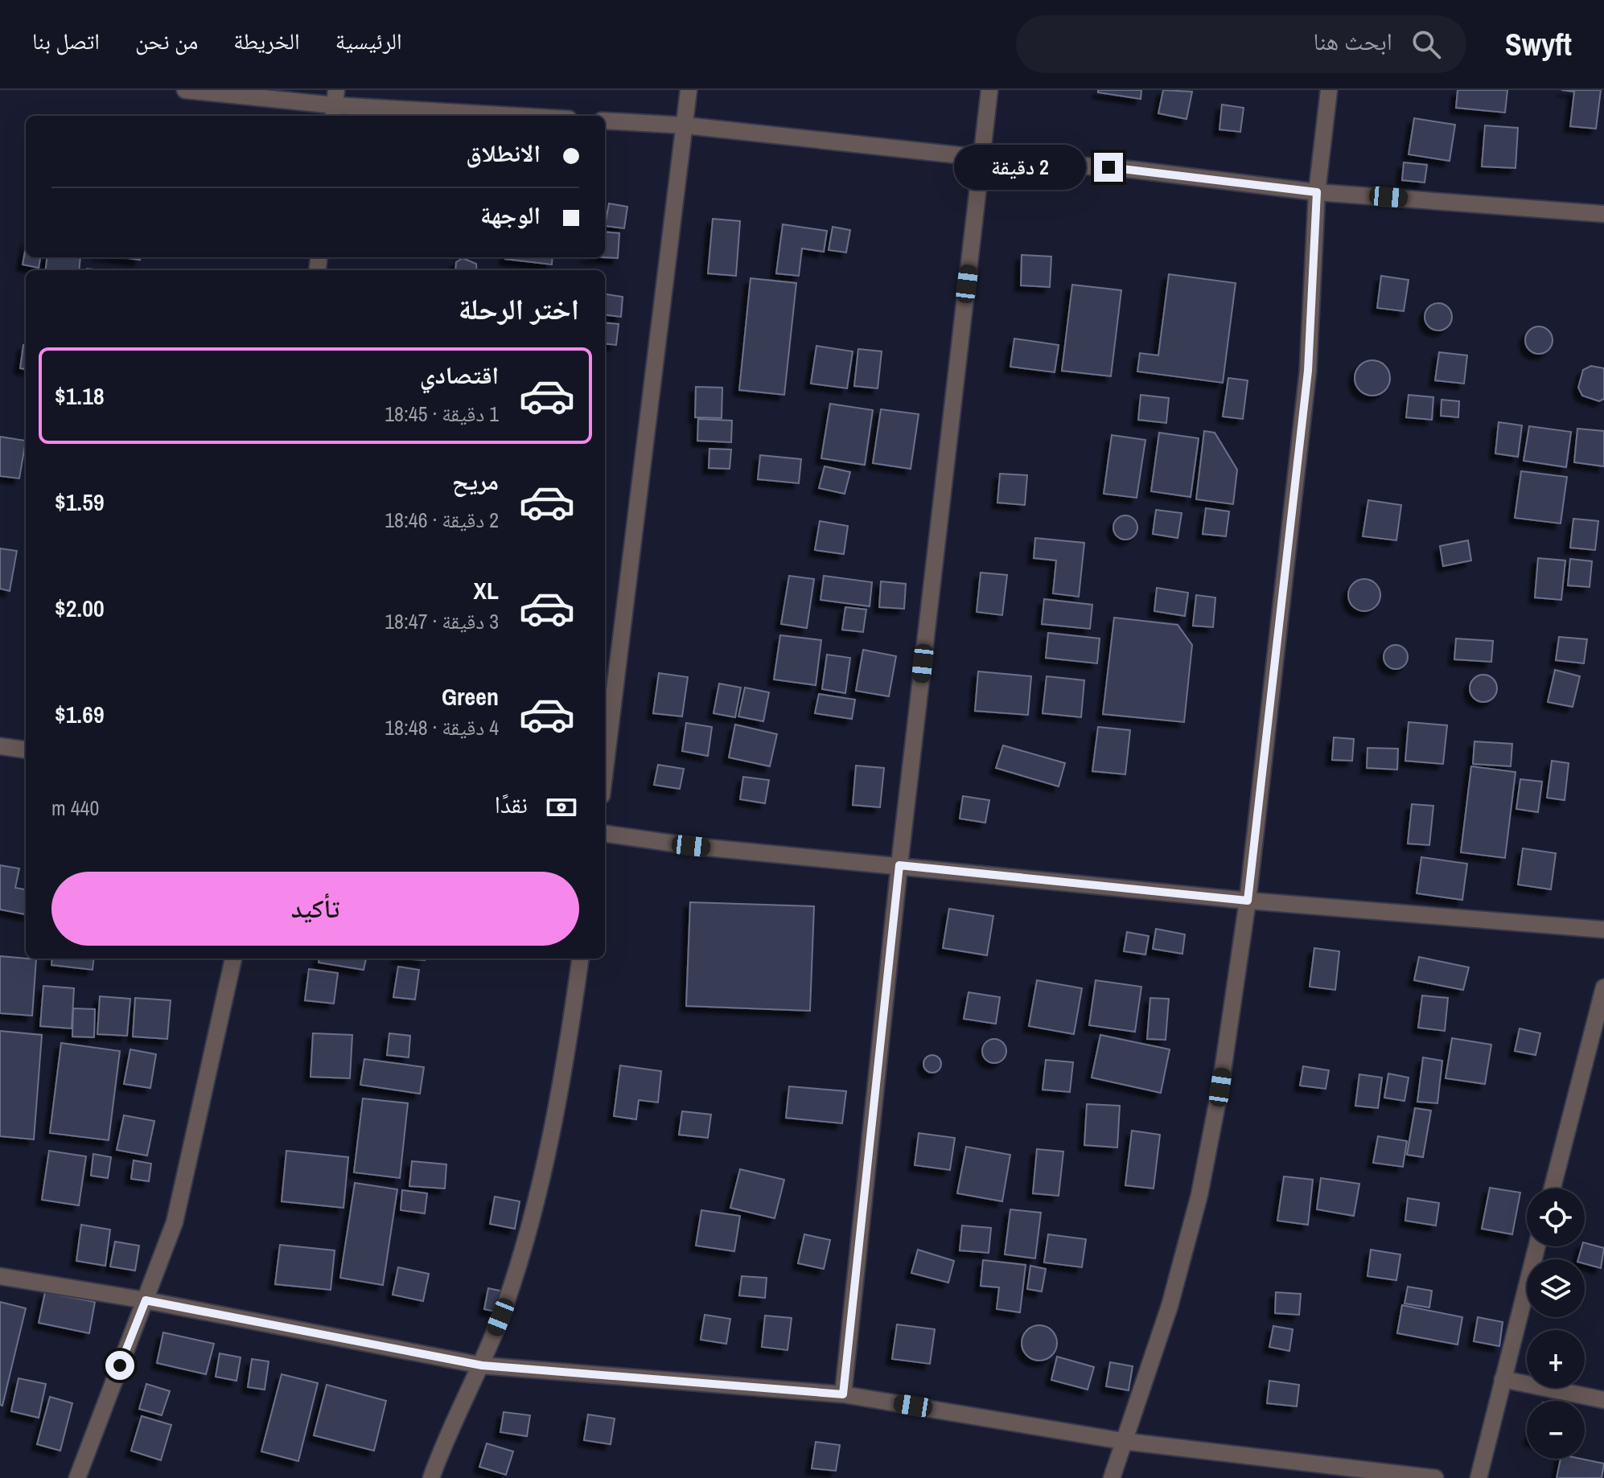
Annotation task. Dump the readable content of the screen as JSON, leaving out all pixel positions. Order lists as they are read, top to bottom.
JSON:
{
  "page": {
    "header": "Swyft",
    "search": "ابحث هنا",
    "nav": [
      "الرئيسية",
      "الخريطة",
      "من نحن",
      "اتصل بنا"
    ],
    "banner": ["الانطلاق", "الوجهة"],
    "bubble": "2 دقيقة",
    "heading": "اختر الرحلة",
    "list": [
      {
        "name": "اقتصادي",
        "note": "1 دقيقة · 18:45",
        "value": "$1.18"
      },
      {
        "name": "مريح",
        "note": "2 دقيقة · 18:46",
        "value": "$1.59"
      },
      {
        "name": "XL",
        "note": "3 دقيقة · 18:47",
        "value": "$2.00"
      },
      {
        "name": "Green",
        "note": "4 دقيقة · 18:48",
        "value": "$1.69"
      }
    ],
    "pay": ["نقدًا", "440 m"],
    "buttons": "تأكيد",
    "map_buttons": ["+", "−"]
  }
}
